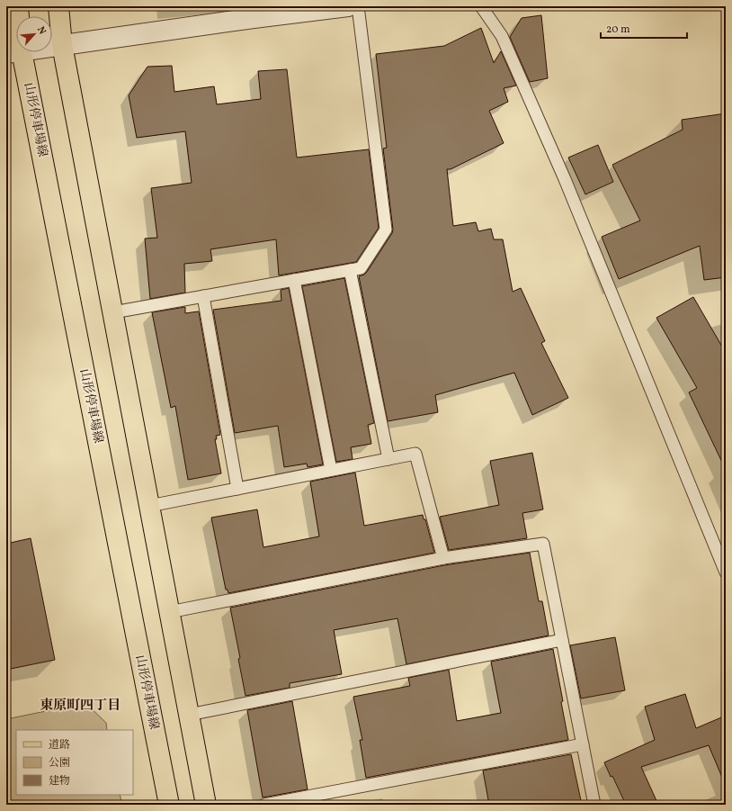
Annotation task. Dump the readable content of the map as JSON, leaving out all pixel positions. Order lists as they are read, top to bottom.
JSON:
{
  "streets": {
    "main road": ["山形停車場線"]
  },
  "districts": ["東原町四丁目"],
  "legend": ["道路", "公園", "建物"],
  "scale_bar": "20 m",
  "north": "top right"
}
